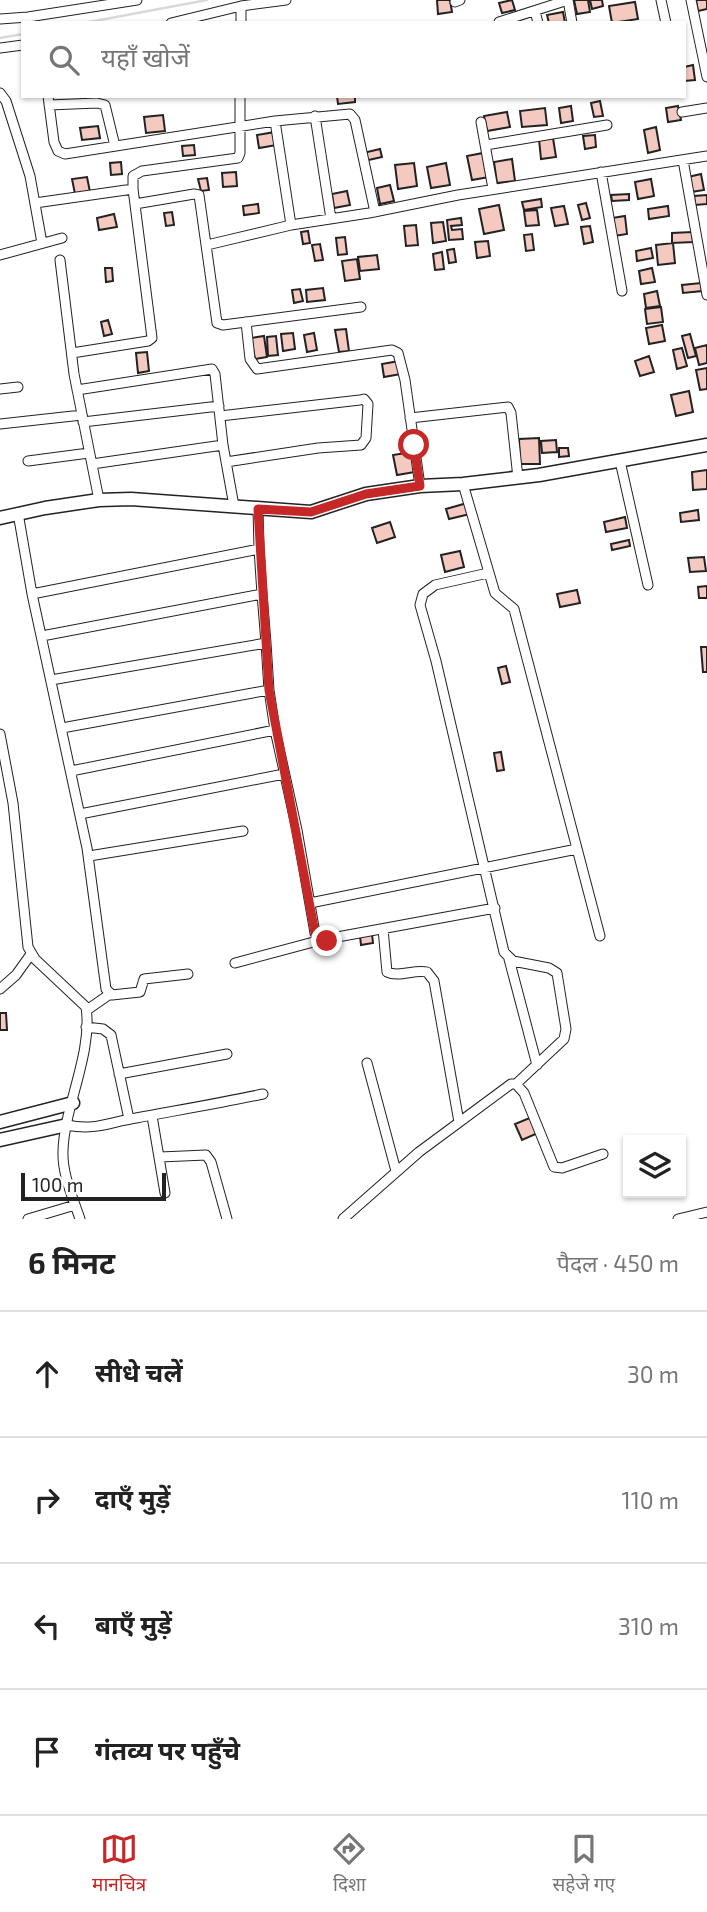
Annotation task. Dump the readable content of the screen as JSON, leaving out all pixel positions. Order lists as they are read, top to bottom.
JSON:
{
  "scale_bar": "100 m",
  "page": {
    "search": "यहाँ खोजें",
    "scale": "100 m",
    "heading": ["6 मिनट", "पैदल · 450 m"],
    "list": [
      ["सीधे चलें", "30 m"],
      ["दाएँ मुड़ें", "110 m"],
      ["बाएँ मुड़ें", "310 m"],
      "गंतव्य पर पहुँचे"
    ],
    "nav": ["मानचित्र", "दिशा", "सहेजे गए"]
  }
}
